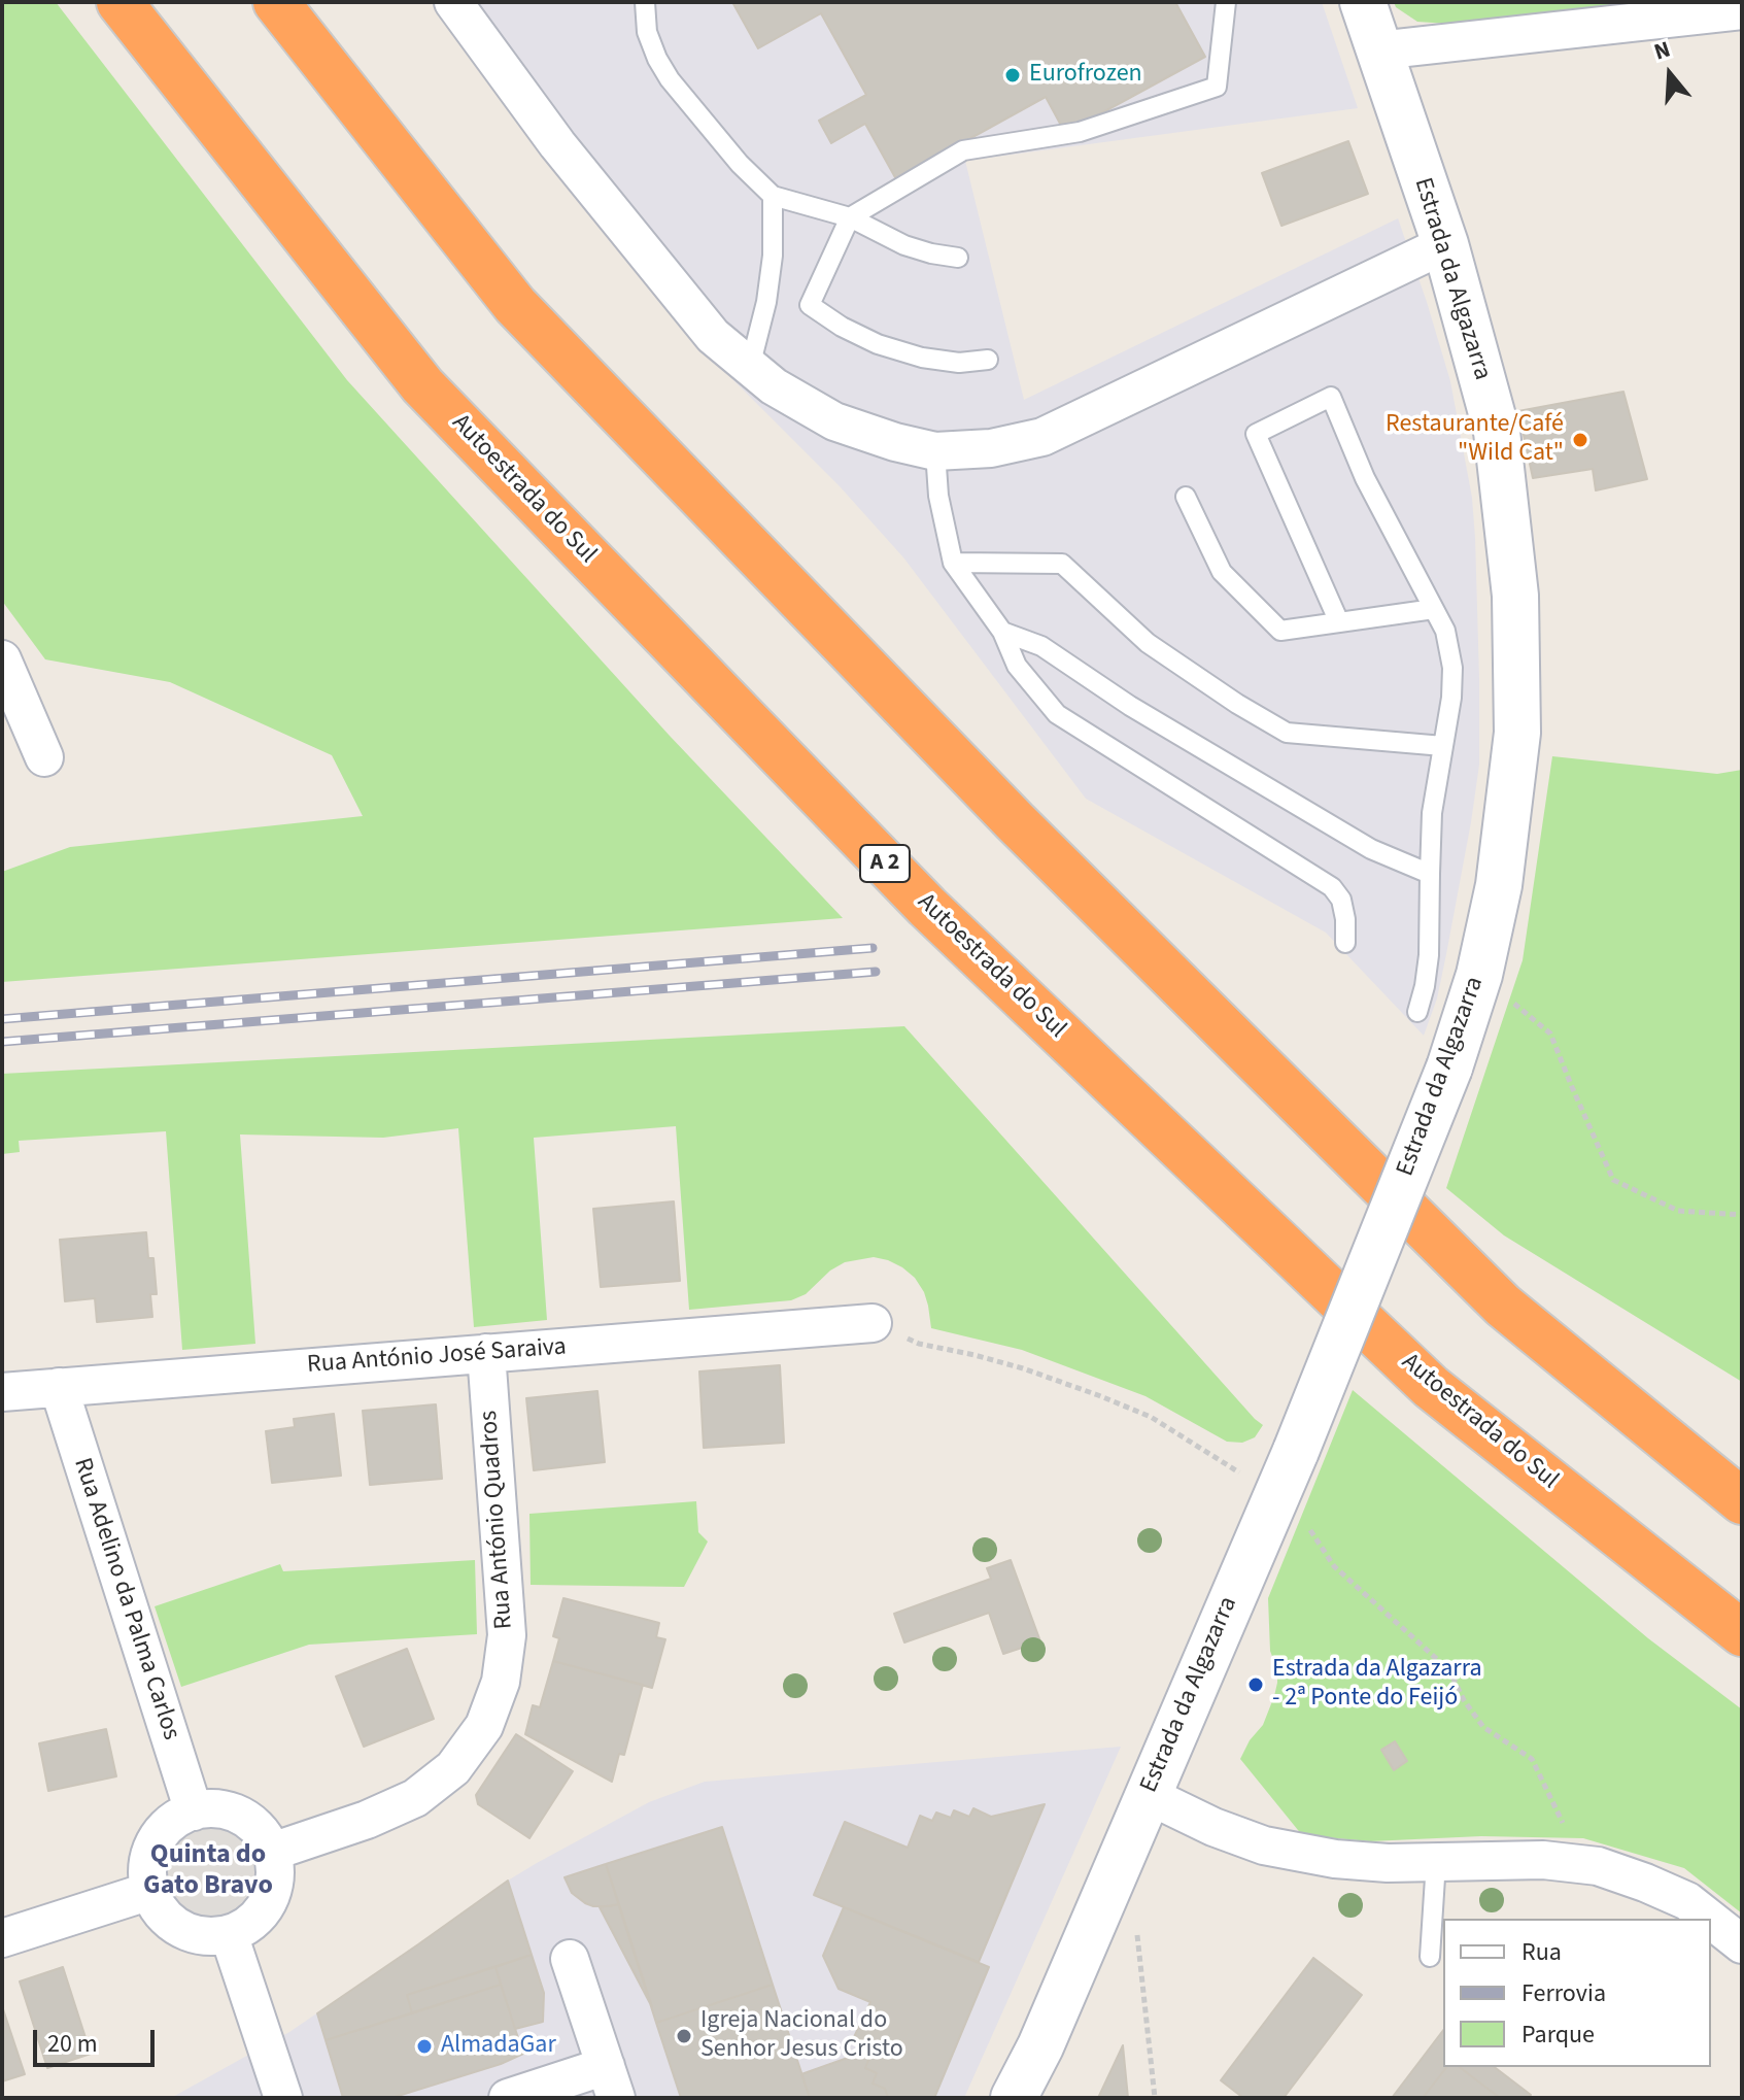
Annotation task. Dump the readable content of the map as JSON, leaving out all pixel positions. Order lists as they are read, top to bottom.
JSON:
{
  "streets": {
    "highway": ["Autoestrada do Sul", "A 2"],
    "main road": ["Estrada da Algazarra"],
    "street": ["Rua António José Saraiva", "Rua António Quadros", "Rua Adelino da Palma Carlos"]
  },
  "crossings": [
    ["Rua António José Saraiva", "Rua António Quadros"],
    ["Rua António José Saraiva", "Rua Adelino da Palma Carlos"],
    ["Rua António Quadros", "Rua Adelino da Palma Carlos"]
  ],
  "districts": ["Quinta do Gato Bravo"],
  "places": [
    "Eurofrozen",
    "Restaurante/Café \"Wild Cat\"",
    "Estrada da Algazarra - 2ª Ponte do Feijó",
    "Igreja Nacional do Senhor Jesus Cristo",
    "AlmadaGar"
  ],
  "legend": ["Rua", "Ferrovia", "Parque"],
  "scale_bar": "20 m",
  "north": "top"
}
